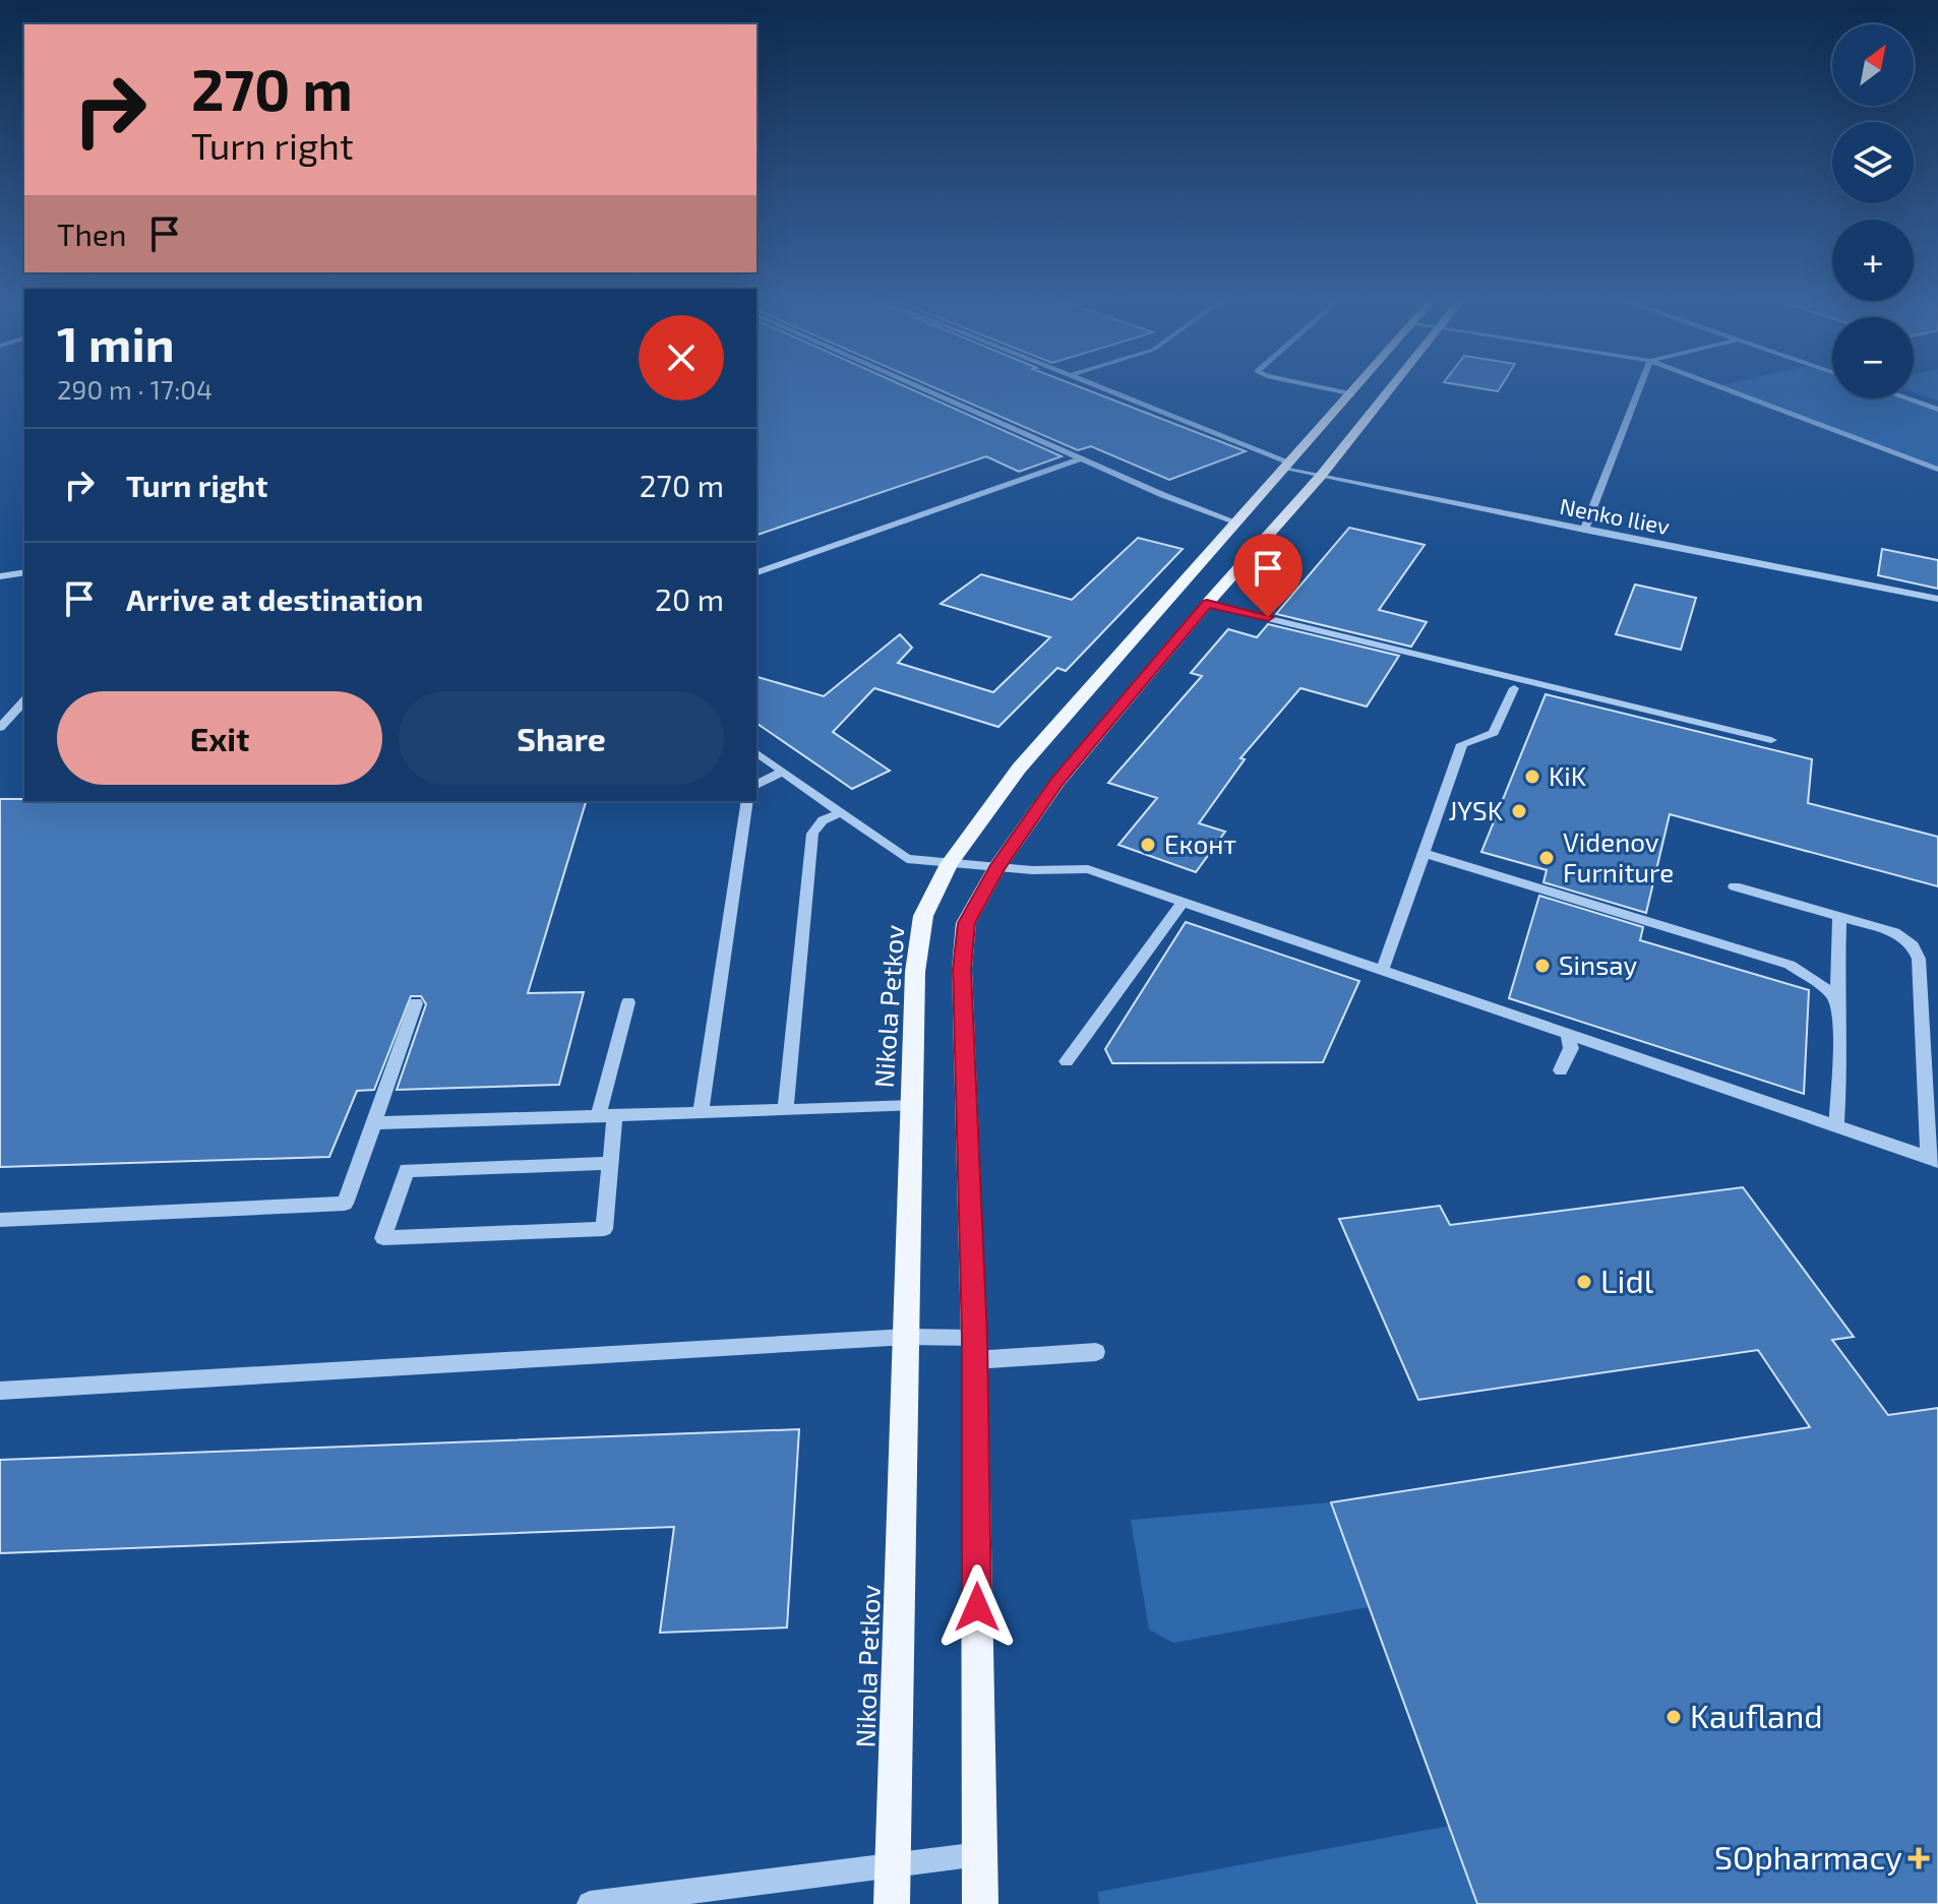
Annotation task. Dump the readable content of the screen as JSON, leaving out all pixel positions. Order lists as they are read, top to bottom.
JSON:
{
  "streets": {
    "main road": ["Nikola Petkov"],
    "street": ["Nenko Iliev"]
  },
  "crossings": [
    ["Nenko Iliev", "Nikola Petkov"]
  ],
  "places": {
    "other": [
      "KiK",
      "JYSK",
      "Еконт",
      "Videnov Furniture",
      "Sinsay",
      "Lidl",
      "Kaufland"
    ],
    "health": ["SOpharmacy"]
  },
  "north": "top right",
  "page": {
    "map_buttons": ["+", "−"],
    "turn": ["270 m", "Turn right"],
    "then": "Then",
    "heading": ["1 min", "290 m · 17:04"],
    "list": [
      {
        "name": "Turn right",
        "value": "270 m"
      },
      {
        "name": "Arrive at destination",
        "value": "20 m"
      }
    ],
    "buttons": ["Exit", "Share"]
  }
}
